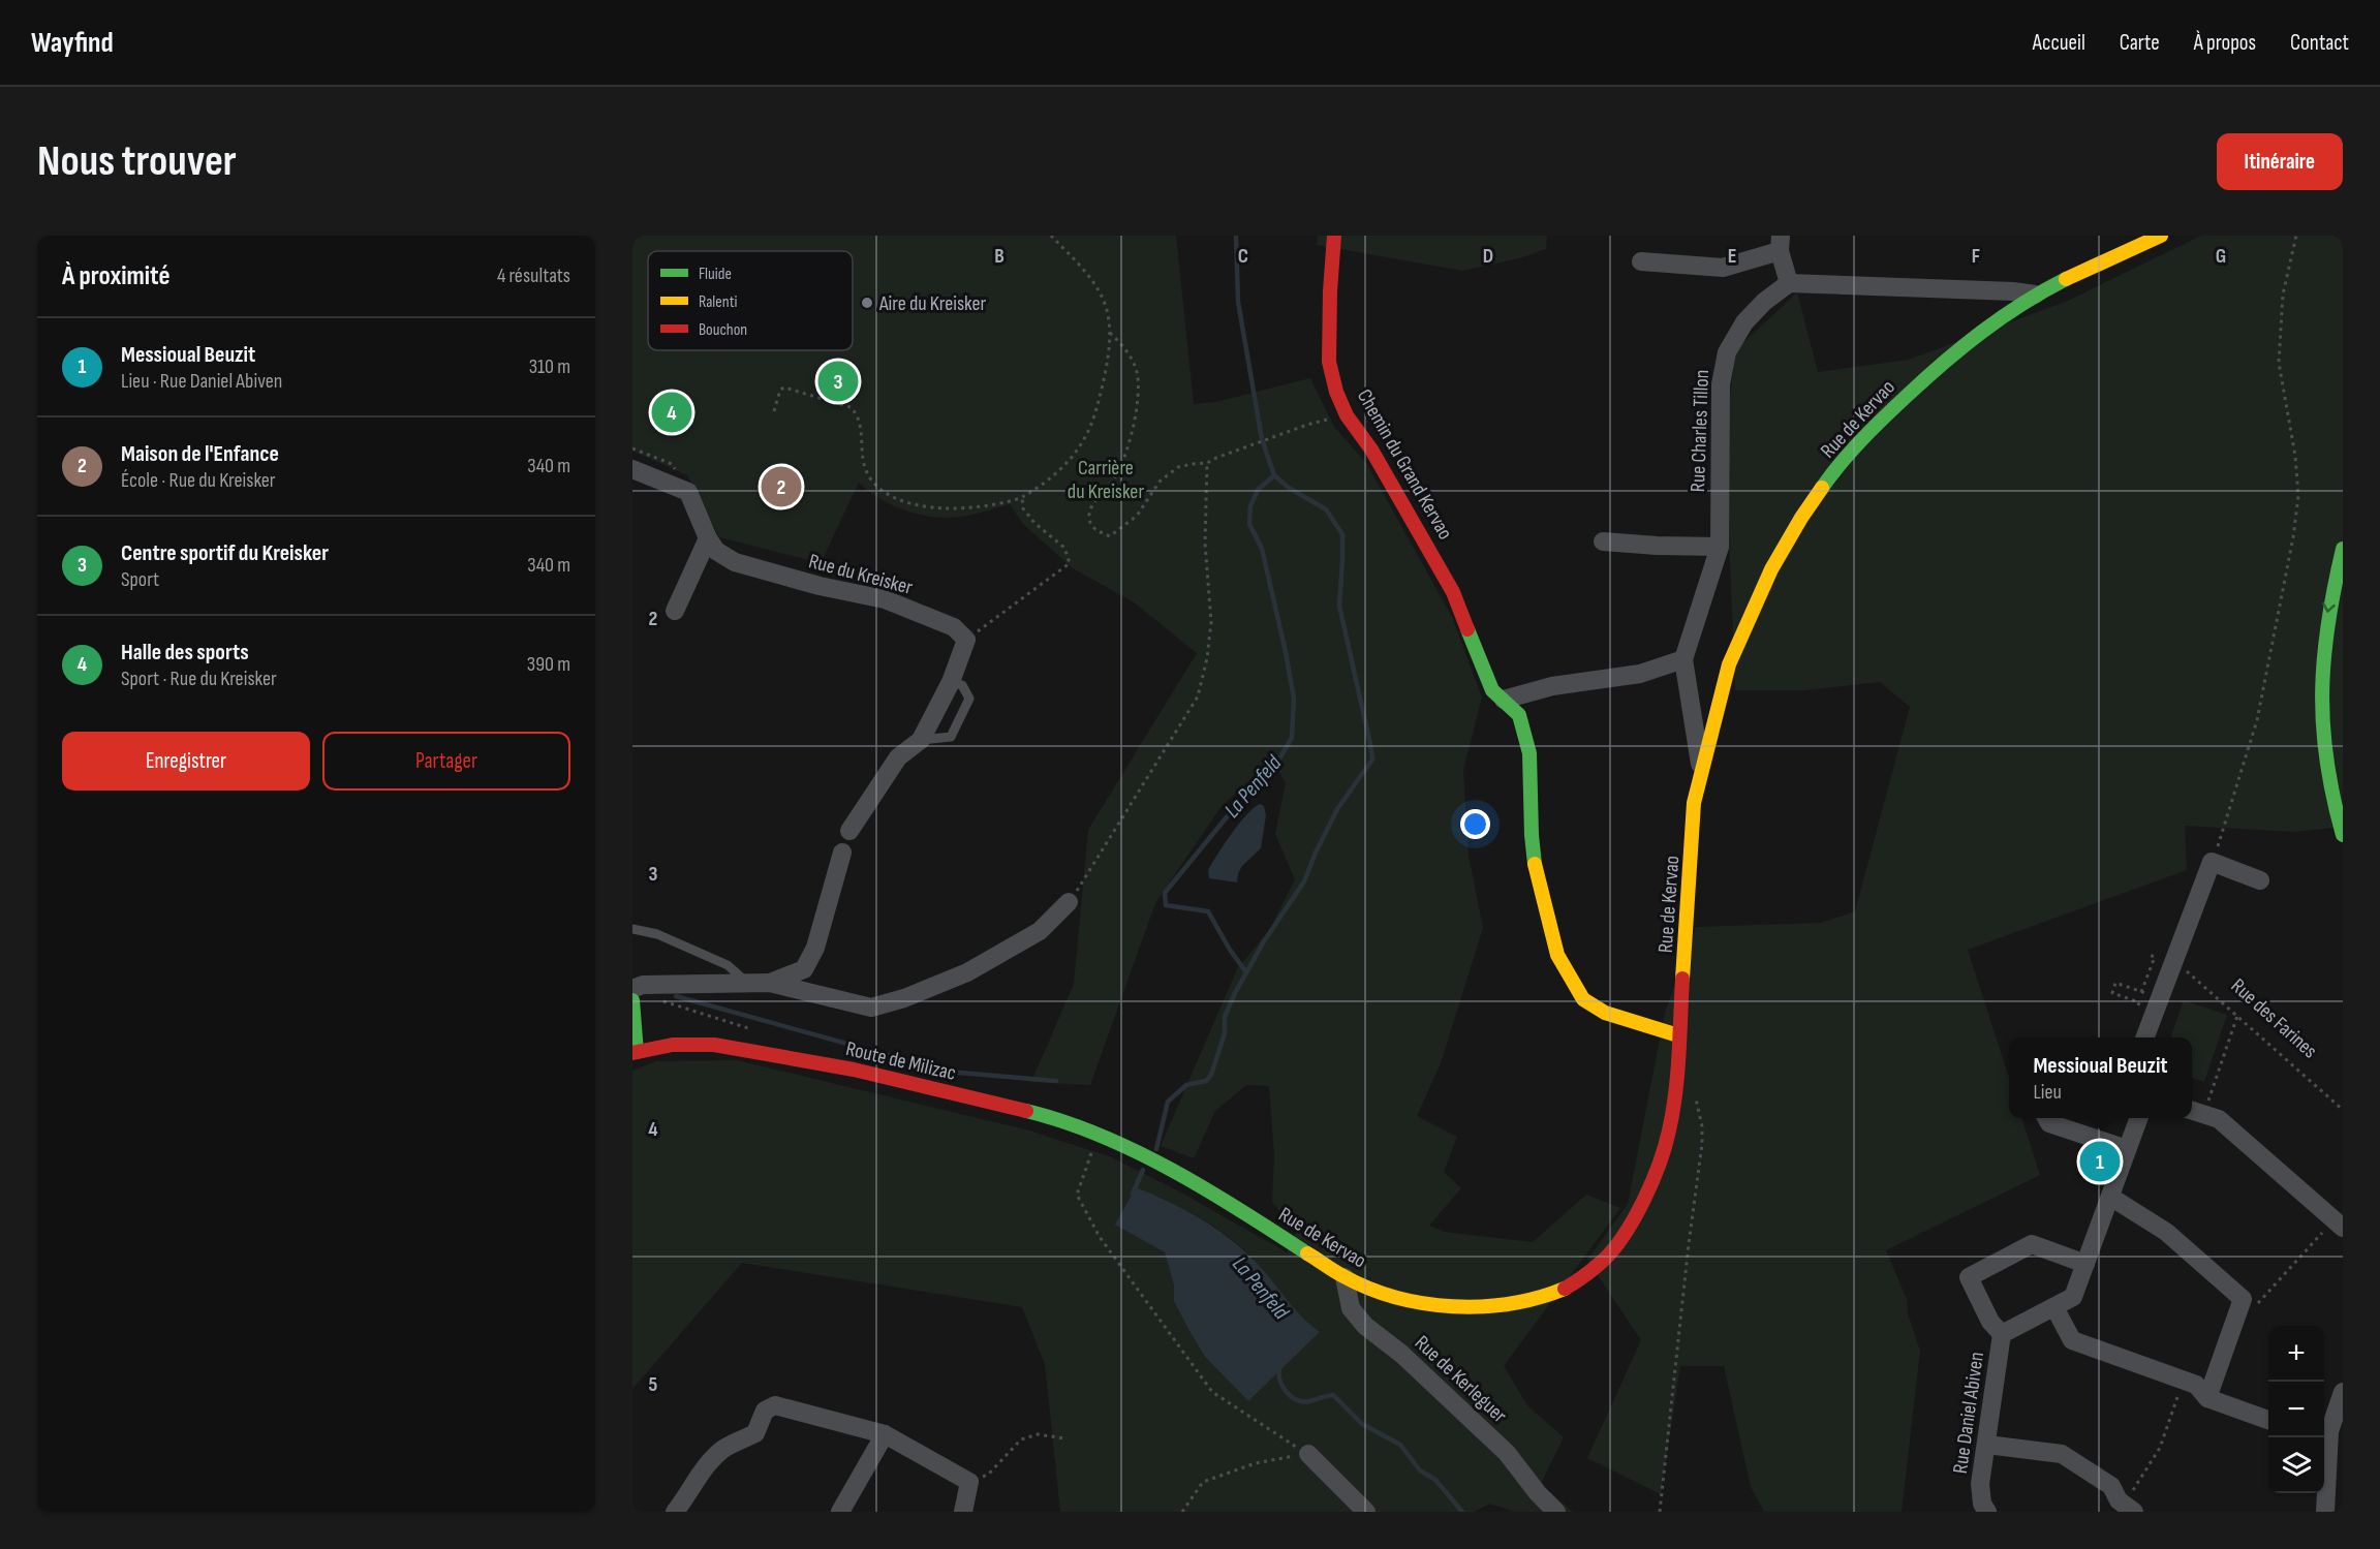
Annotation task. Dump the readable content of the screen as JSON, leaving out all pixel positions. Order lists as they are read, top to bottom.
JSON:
{
  "streets": {
    "main road": ["Rue de Kervao", "Chemin du Grand Kervao", "Route de Milizac"],
    "street": [
      "Rue Charles Tillon",
      "Rue du Kreisker",
      "Rue de Kerleguer",
      "Rue Daniel Abiven"
    ],
    "path": ["Rue des Farines"]
  },
  "crossings": [
    ["Rue de Kervao", "Chemin du Grand Kervao"],
    ["Rue de Kervao", "Route de Milizac"],
    ["Rue de Kervao", "Rue de Kerleguer"]
  ],
  "water": ["La Penfeld"],
  "parks": ["Carrière du Kreisker"],
  "places": ["Aire du Kreisker"],
  "legend": ["Fluide", "Ralenti", "Bouchon"],
  "page": {
    "header": "Wayfind",
    "nav": [
      "Accueil",
      "Carte",
      "À propos",
      "Contact"
    ],
    "buttons": [
      "Itinéraire",
      ["Enregistrer", "Partager"]
    ],
    "title": "Nous trouver",
    "heading": ["À proximité", "4 résultats"],
    "list": [
      {
        "mark": "1",
        "name": "Messioual Beuzit",
        "note": "Lieu · Rue Daniel Abiven",
        "value": "310 m"
      },
      {
        "mark": "2",
        "name": "Maison de l'Enfance",
        "note": "École · Rue du Kreisker",
        "value": "340 m"
      },
      {
        "mark": "3",
        "name": "Centre sportif du Kreisker",
        "note": "Sport",
        "value": "340 m"
      },
      {
        "mark": "4",
        "name": "Halle des sports",
        "note": "Sport · Rue du Kreisker",
        "value": "390 m"
      }
    ],
    "pins": [
      "3",
      "4",
      "2",
      "1"
    ],
    "popup": ["Messioual Beuzit", "Lieu"],
    "map_buttons": ["+", "−"]
  },
  "grid": {
    "columns": [
      "B",
      "C",
      "D",
      "E",
      "F",
      "G"
    ],
    "rows": [
      "2",
      "3",
      "4",
      "5"
    ]
  }
}
